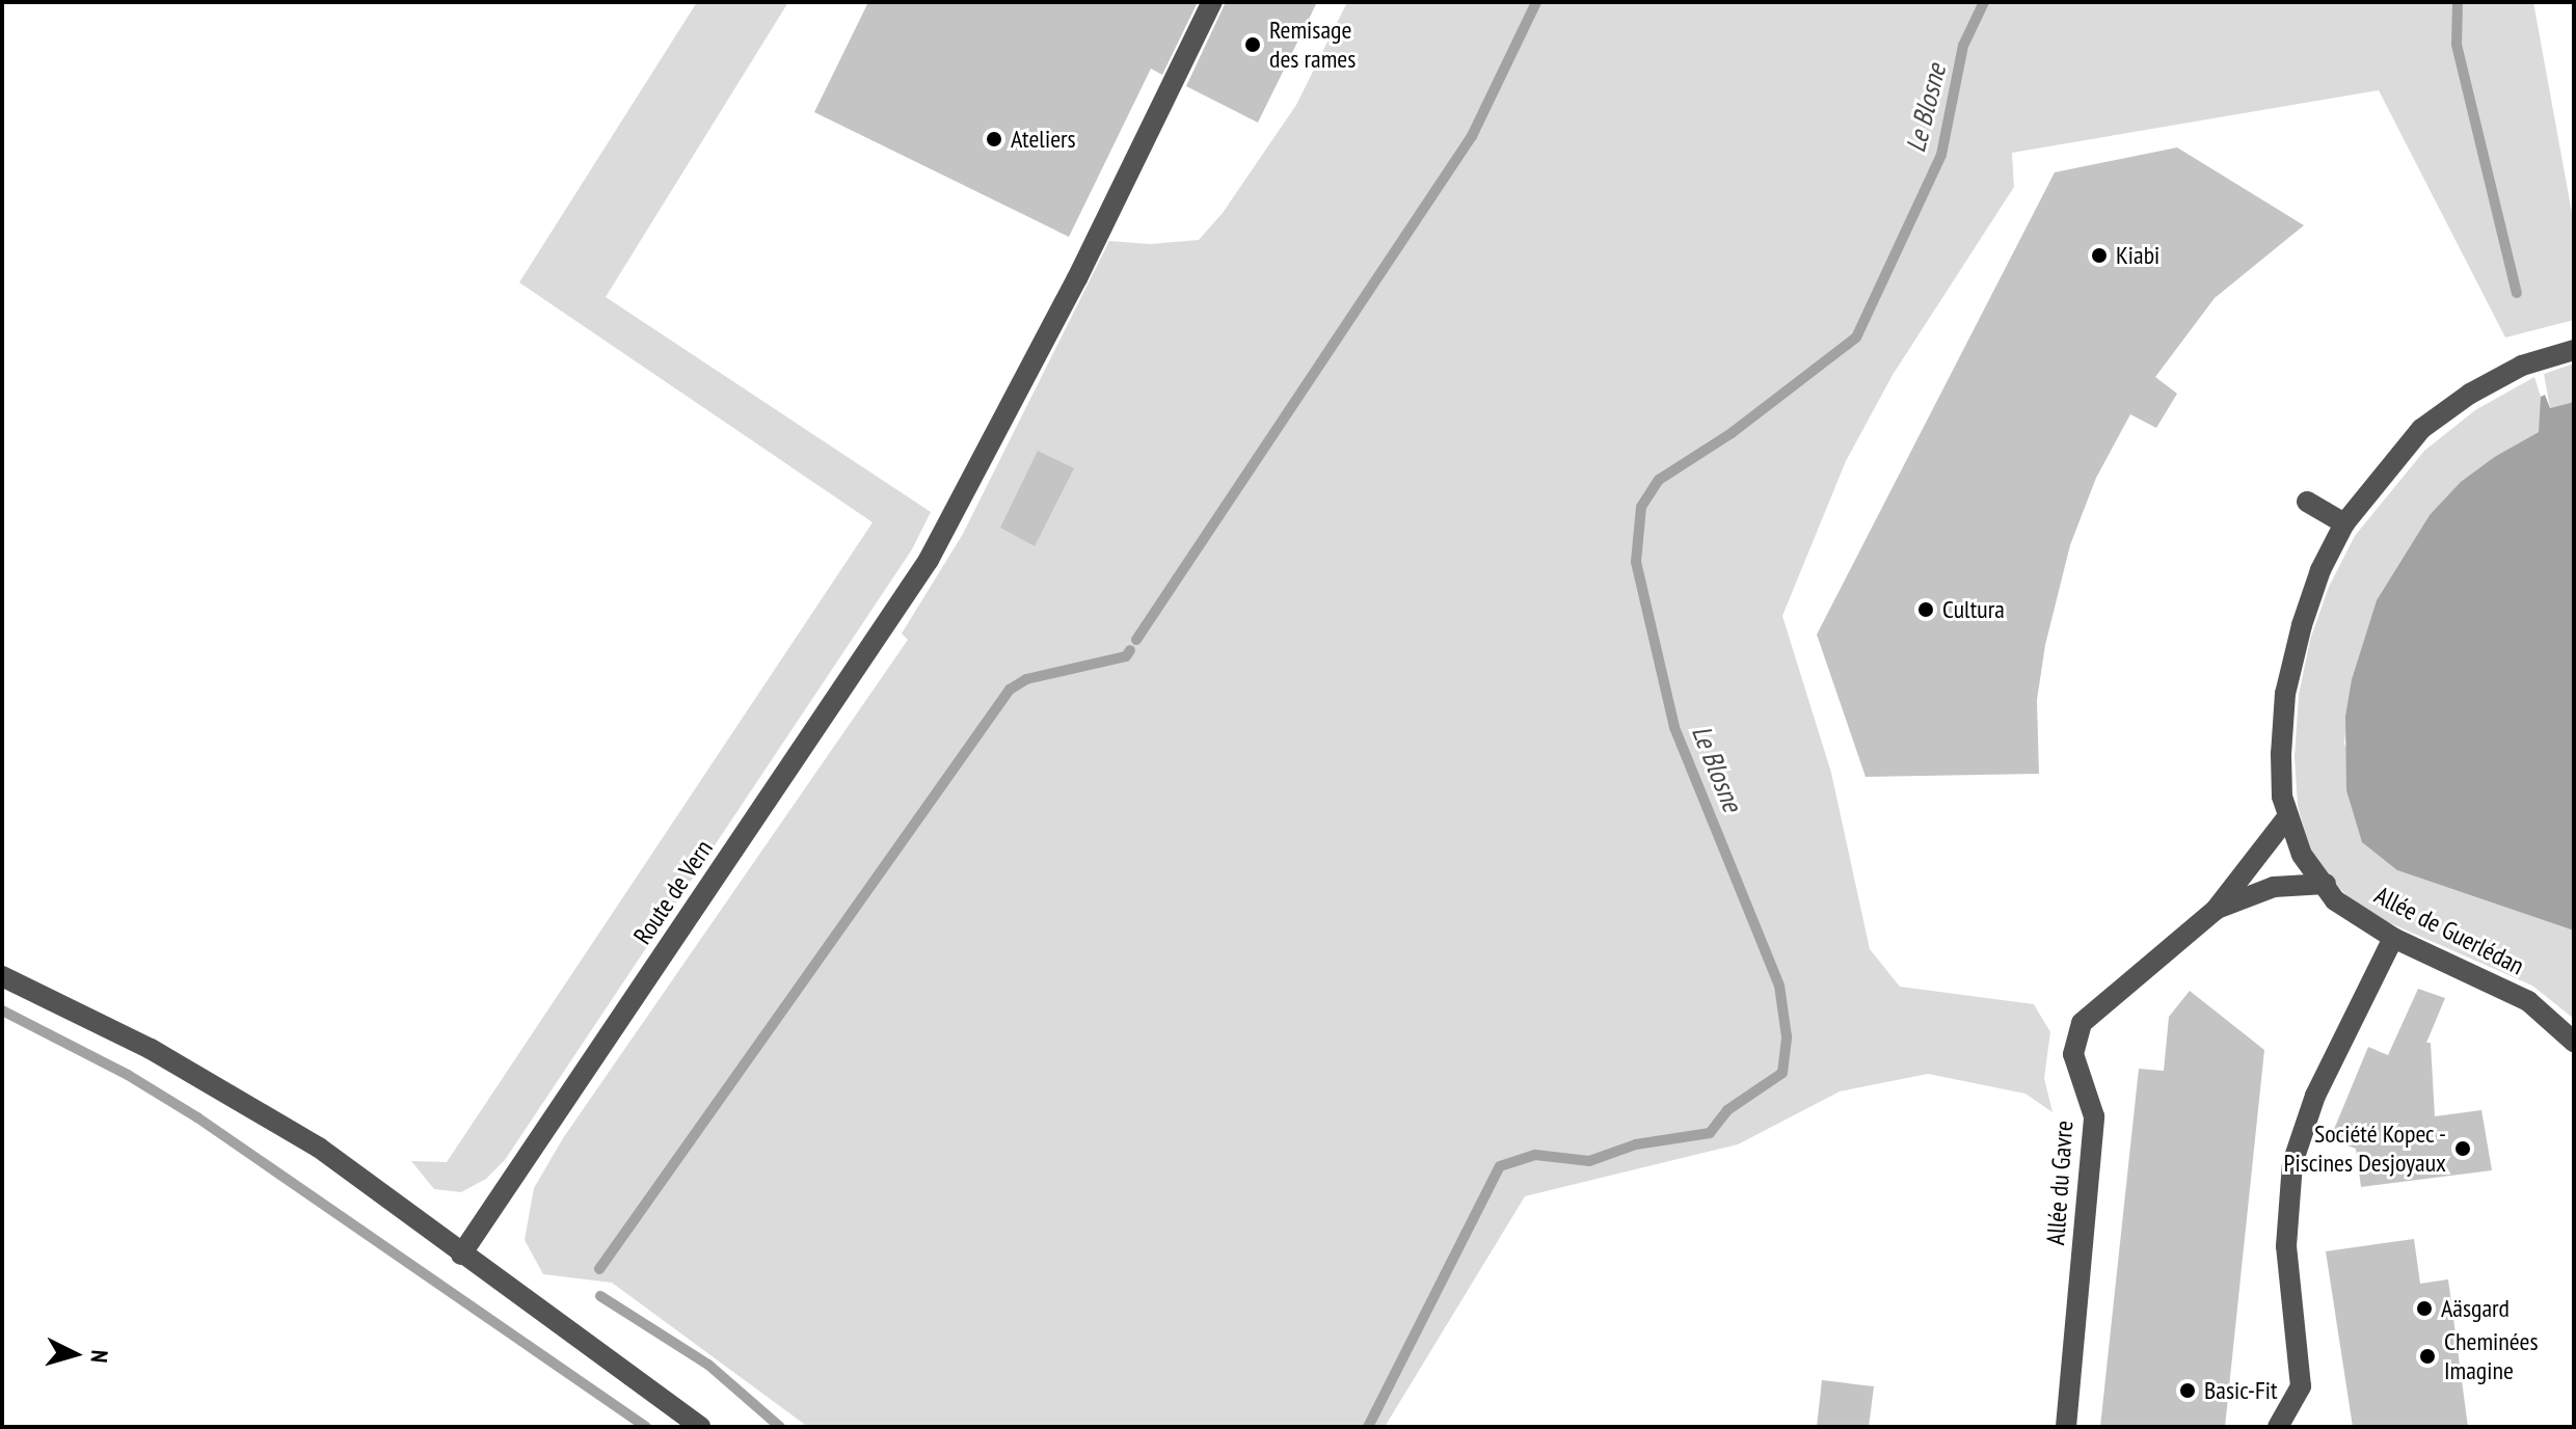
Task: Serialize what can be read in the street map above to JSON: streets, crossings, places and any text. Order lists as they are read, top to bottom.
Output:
{
  "streets": {
    "street": ["Route de Vern", "Allée de Guerlédan", "Allée du Gavre"]
  },
  "crossings": [
    ["Allée de Guerlédan", "Allée du Gavre"]
  ],
  "water": ["Le Blosne"],
  "places": [
    "Remisage des rames",
    "Ateliers",
    "Kiabi",
    "Cultura",
    "Société Kopec - Piscines Desjoyaux",
    "Aäsgard",
    "Cheminées Imagine",
    "Basic-Fit"
  ],
  "north": "right"
}
